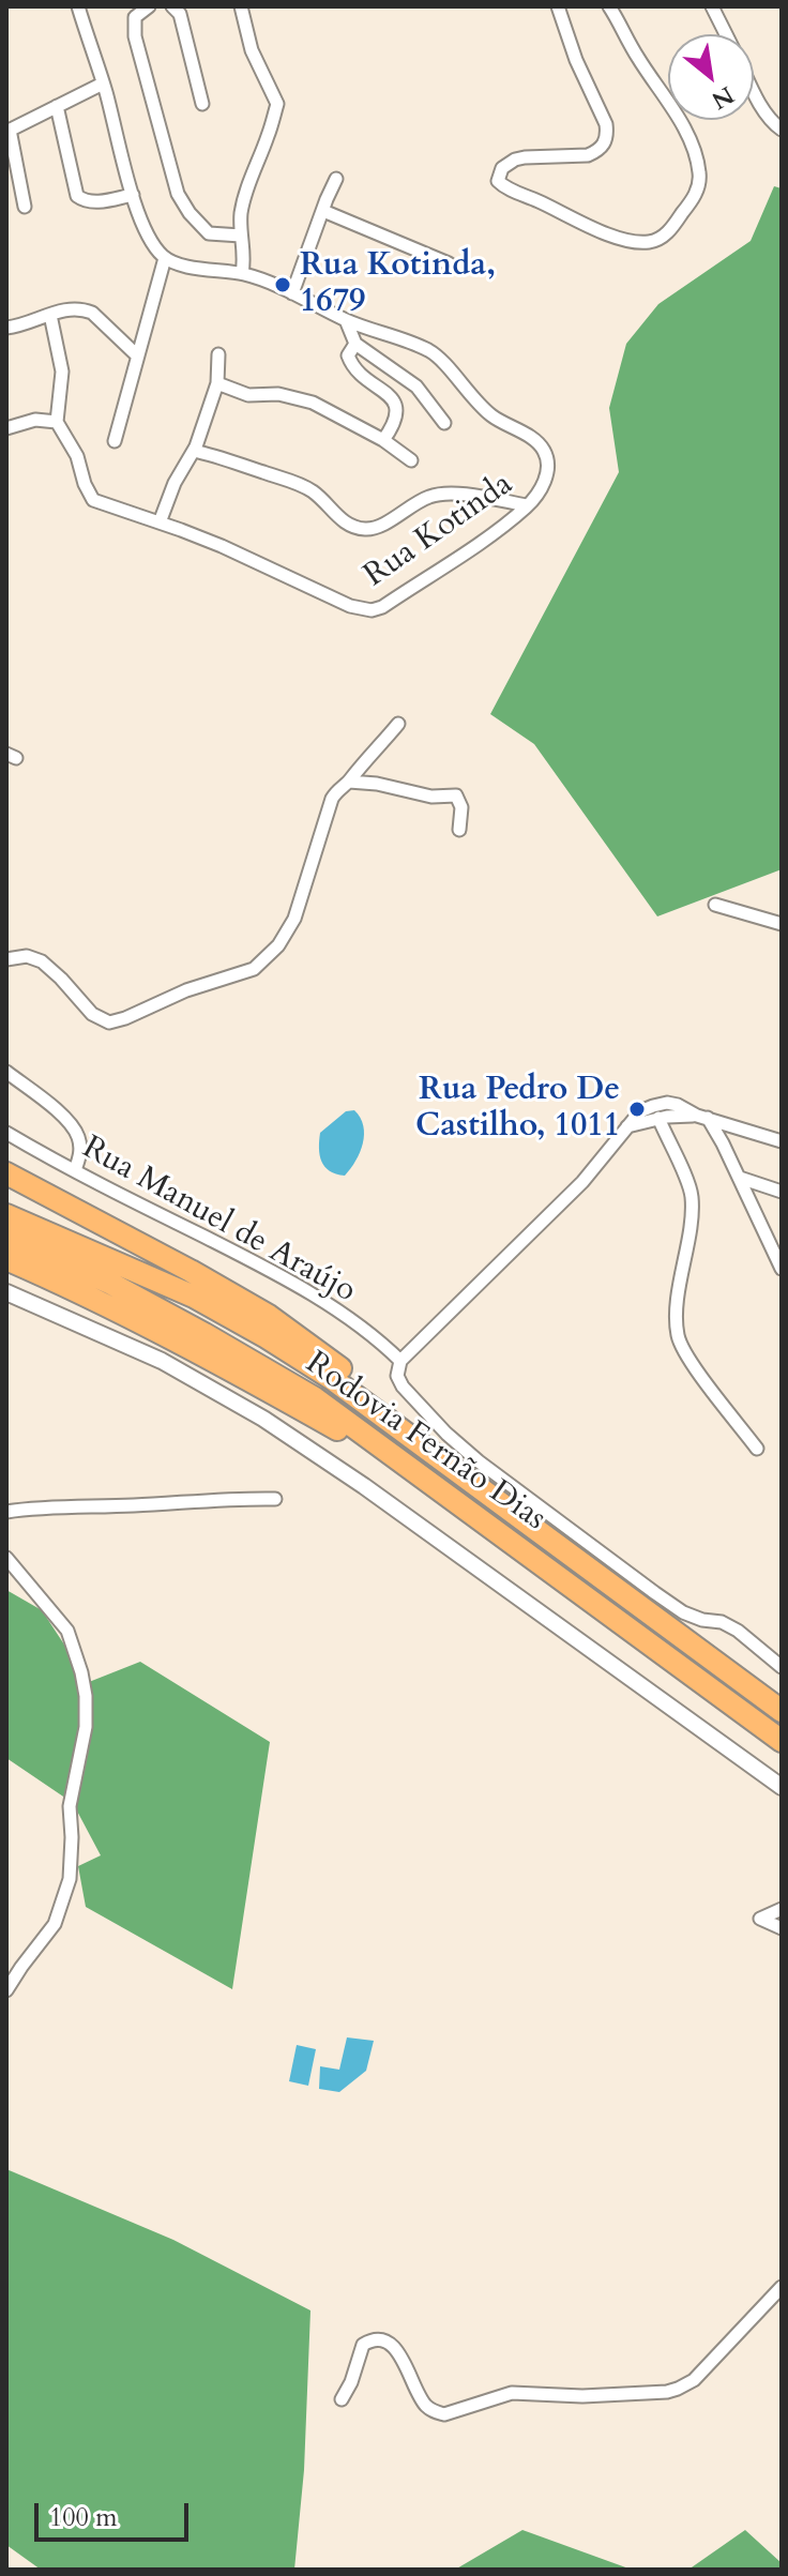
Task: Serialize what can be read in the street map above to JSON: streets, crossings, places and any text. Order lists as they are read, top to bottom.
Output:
{
  "streets": {
    "highway": ["Rodovia Fernão Dias"],
    "street": ["Rua Kotinda", "Rua Manuel de Araújo"]
  },
  "places": ["Rua Kotinda, 1679", "Rua Pedro De Castilho, 1011"],
  "scale_bar": "100 m",
  "north": "bottom right"
}
